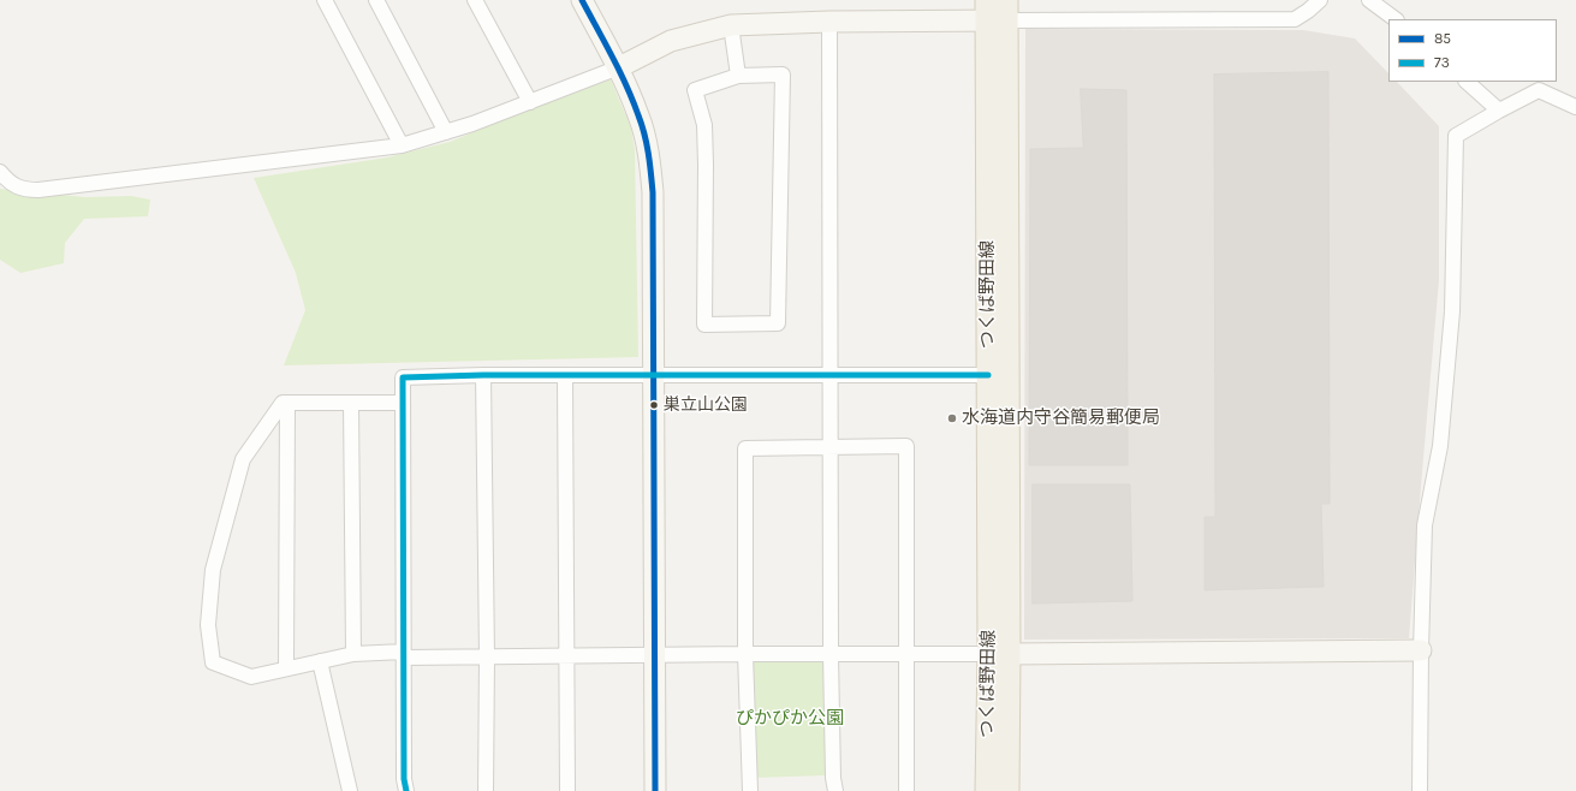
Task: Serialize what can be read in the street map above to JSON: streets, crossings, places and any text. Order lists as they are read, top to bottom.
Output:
{
  "streets": {
    "main road": ["つくば野田線"]
  },
  "parks": ["ぴかぴか公園"],
  "places": ["巣立山公園", "水海道内守谷簡易郵便局"],
  "lines": ["transit line 85", "transit line 73"],
  "legend": ["85", "73"]
}
